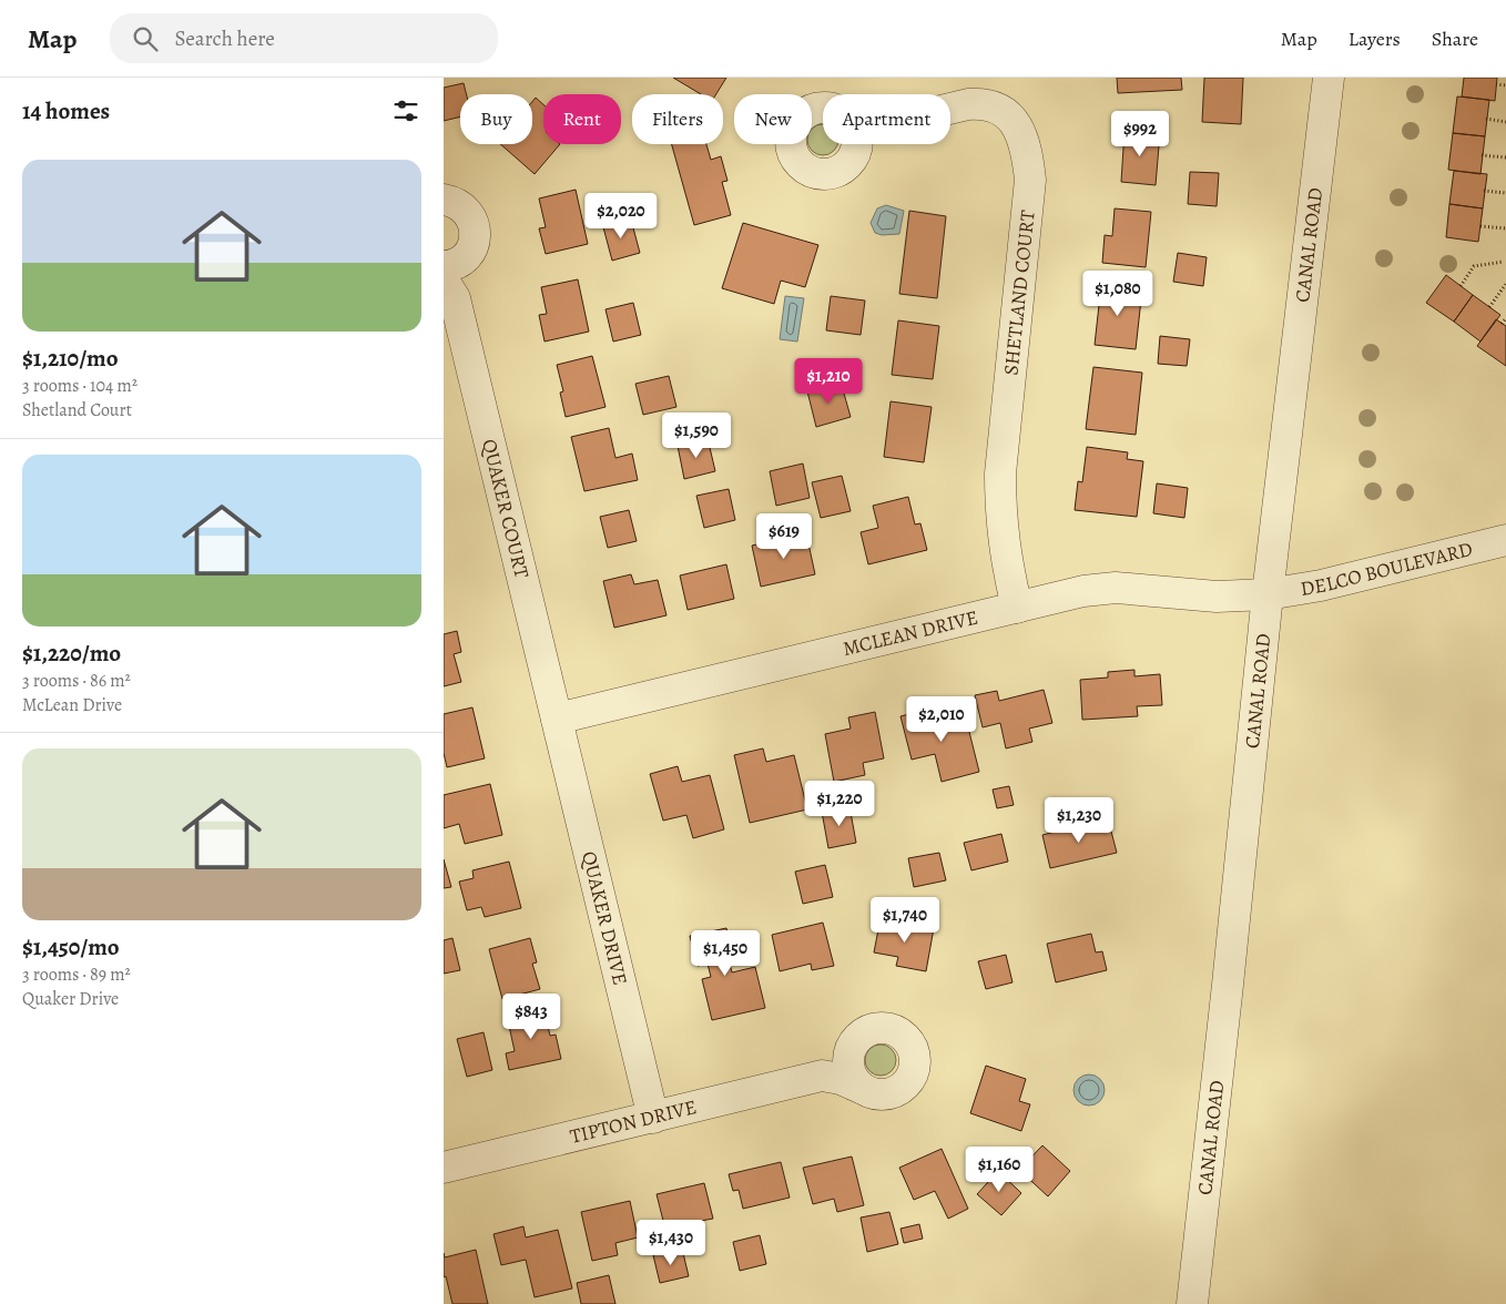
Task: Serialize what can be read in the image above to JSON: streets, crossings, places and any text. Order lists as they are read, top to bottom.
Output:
{
  "streets": {
    "street": [
      "CANAL ROAD",
      "SHETLAND COURT",
      "QUAKER COURT",
      "DELCO BOULEVARD",
      "MCLEAN DRIVE",
      "QUAKER DRIVE",
      "TIPTON DRIVE"
    ]
  },
  "crossings": [
    ["CANAL ROAD", "DELCO BOULEVARD"],
    ["CANAL ROAD", "MCLEAN DRIVE"],
    ["SHETLAND COURT", "MCLEAN DRIVE"],
    ["QUAKER COURT", "MCLEAN DRIVE"],
    ["QUAKER COURT", "QUAKER DRIVE"],
    ["DELCO BOULEVARD", "MCLEAN DRIVE"],
    ["MCLEAN DRIVE", "QUAKER DRIVE"],
    ["QUAKER DRIVE", "TIPTON DRIVE"]
  ],
  "page": {
    "header": "Map",
    "search": "Search here",
    "nav": ["Map", "Layers", "Share"],
    "heading": "14 homes",
    "chip": [
      "Buy",
      "Rent",
      "Filters",
      "New",
      "Apartment"
    ],
    "price": [
      "$992",
      "$2,020",
      "$1,080",
      "$1,210",
      "$1,590",
      "$619",
      "$2,010",
      "$1,220",
      "$1,230",
      "$1,740",
      "$1,450",
      "$843",
      "$1,160",
      "$1,430"
    ],
    "list": [
      {
        "name": "$1,210/mo",
        "note": "3 rooms · 104 m² · Shetland Court"
      },
      {
        "name": "$1,220/mo",
        "note": "3 rooms · 86 m² · McLean Drive"
      },
      {
        "name": "$1,450/mo",
        "note": "3 rooms · 89 m² · Quaker Drive"
      }
    ]
  }
}
